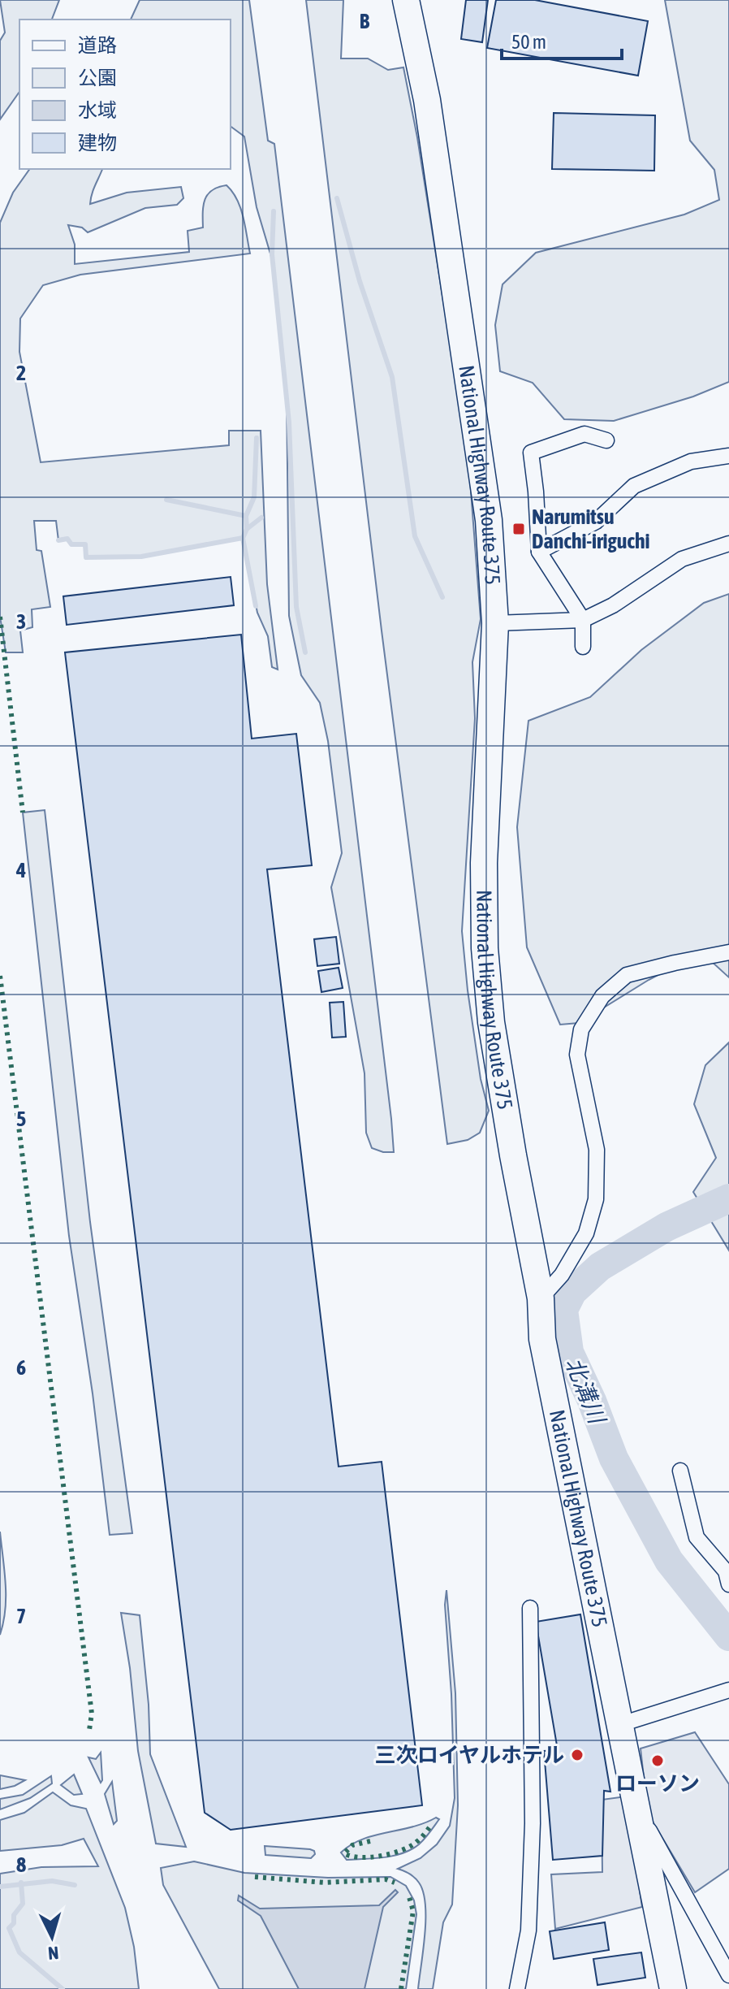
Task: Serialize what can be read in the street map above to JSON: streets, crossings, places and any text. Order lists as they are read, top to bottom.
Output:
{
  "streets": {
    "highway": ["National Highway Route 375"]
  },
  "water": ["北溝川"],
  "places": {
    "transit": ["Narumitsu Danchi-iriguchi"],
    "other": ["三次ロイヤルホテル", "ローソン"]
  },
  "legend": [
    "道路",
    "公園",
    "水域",
    "建物"
  ],
  "scale_bar": "50 m",
  "north": "bottom",
  "grid": {
    "columns": ["B"],
    "rows": [
      "2",
      "3",
      "4",
      "5",
      "6",
      "7",
      "8"
    ]
  }
}
